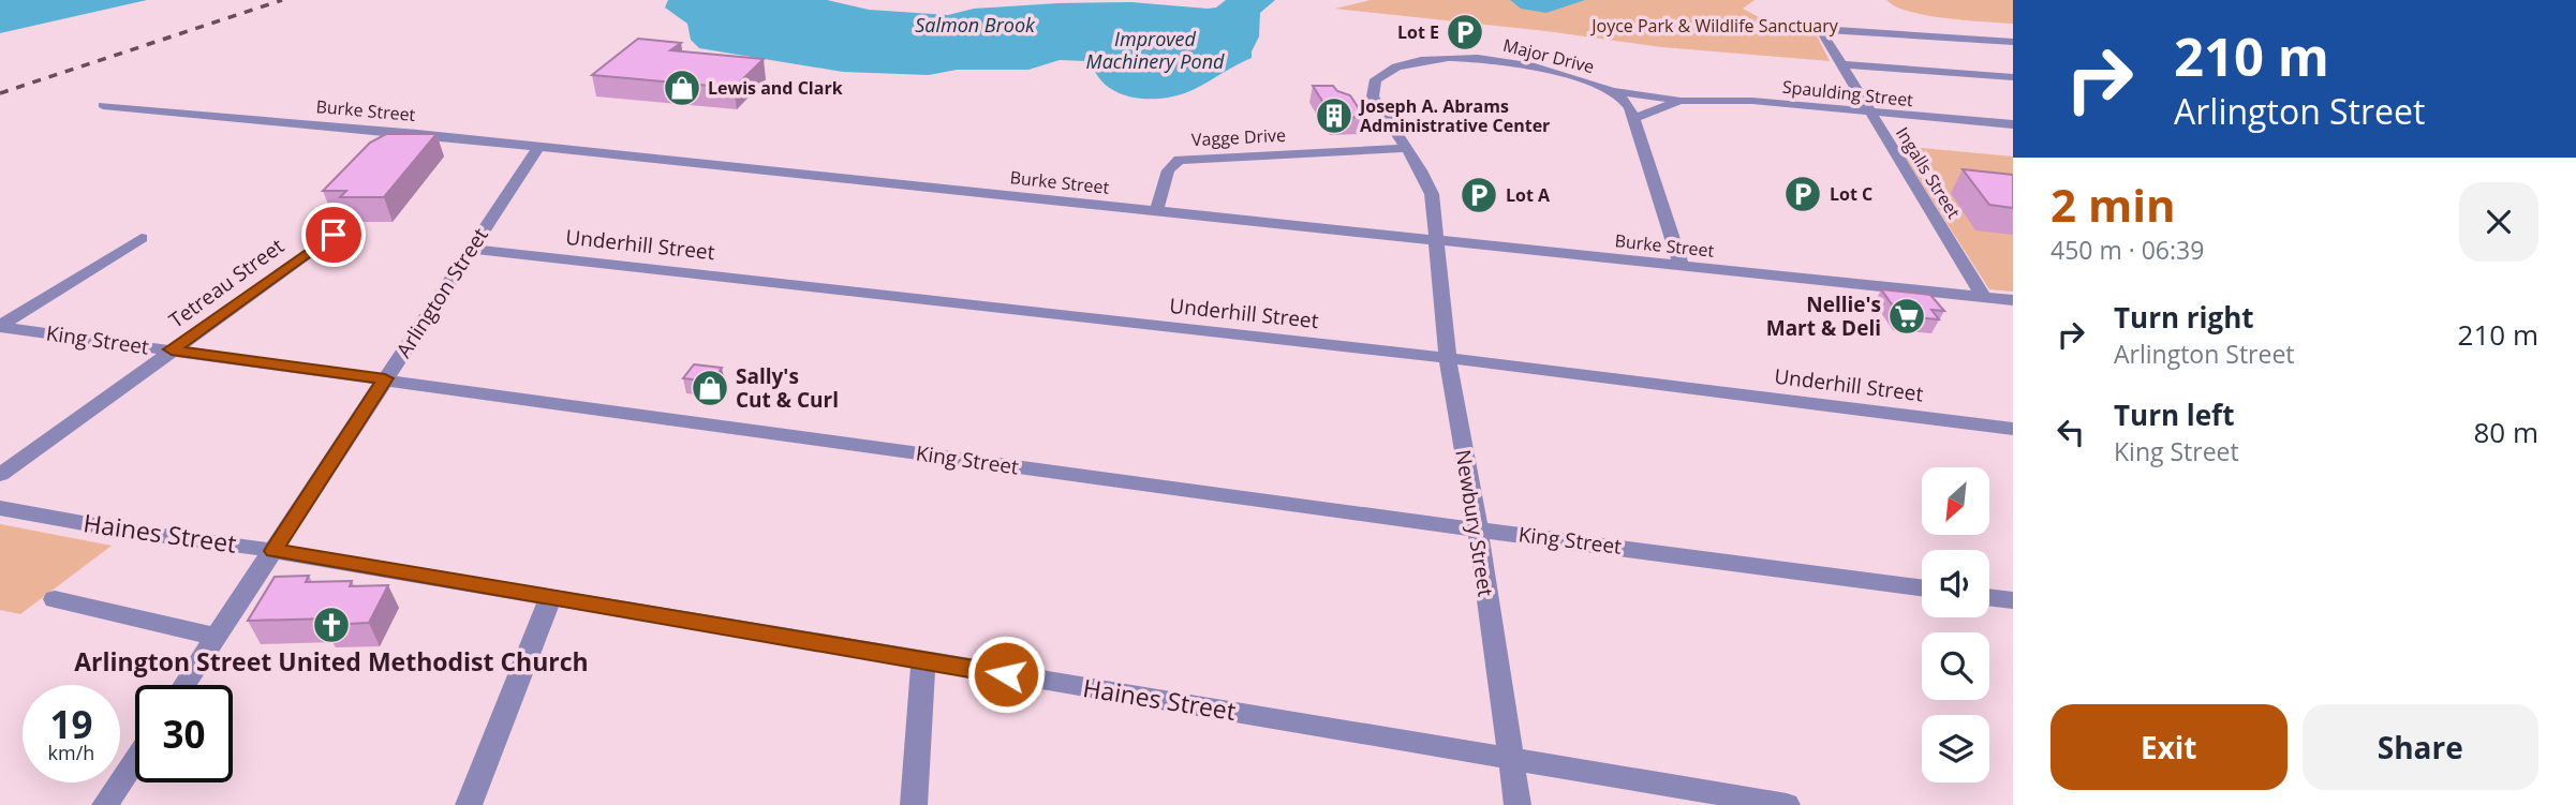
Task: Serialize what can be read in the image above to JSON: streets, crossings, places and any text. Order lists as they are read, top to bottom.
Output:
{
  "streets": {
    "street": [
      "Major Drive",
      "Spaulding Street",
      "Burke Street",
      "Vagge Drive",
      "Ingalls Street",
      "Underhill Street",
      "Tetreau Street",
      "Arlington Street",
      "King Street",
      "Newbury Street",
      "Haines Street"
    ]
  },
  "crossings": [
    ["Major Drive", "Spaulding Street"],
    ["Major Drive", "Burke Street"],
    ["Major Drive", "Vagge Drive"],
    ["Major Drive", "Newbury Street"],
    ["Spaulding Street", "Ingalls Street"],
    ["Burke Street", "Vagge Drive"],
    ["Burke Street", "Ingalls Street"],
    ["Burke Street", "Arlington Street"],
    ["Burke Street", "Newbury Street"],
    ["Underhill Street", "Arlington Street"],
    ["Underhill Street", "Newbury Street"],
    ["Tetreau Street", "King Street"],
    ["Arlington Street", "King Street"],
    ["Arlington Street", "Haines Street"],
    ["King Street", "Newbury Street"],
    ["Newbury Street", "Haines Street"]
  ],
  "water": ["Salmon Brook", "Improved Machinery Pond"],
  "parks": ["Joyce Park & Wildlife Sanctuary"],
  "places": {
    "parking": ["Lot E", "Lot C", "Lot A"],
    "shop": ["Lewis and Clark", "Sally's Cut & Curl"],
    "building": ["Joseph A. Abrams Administrative Center"],
    "supermarket": ["Nellie's Mart & Deli"],
    "church": ["Arlington Street United Methodist Church"]
  },
  "north": "bottom left",
  "page": {
    "turn": ["210 m", "Arlington Street"],
    "heading": ["2 min", "450 m · 06:39"],
    "list": [
      {
        "name": "Turn right",
        "note": "Arlington Street",
        "value": "210 m"
      },
      {
        "name": "Turn left",
        "note": "King Street",
        "value": "80 m"
      }
    ],
    "speed": "19 km/h",
    "limit": "30",
    "buttons": ["Exit", "Share"]
  }
}
